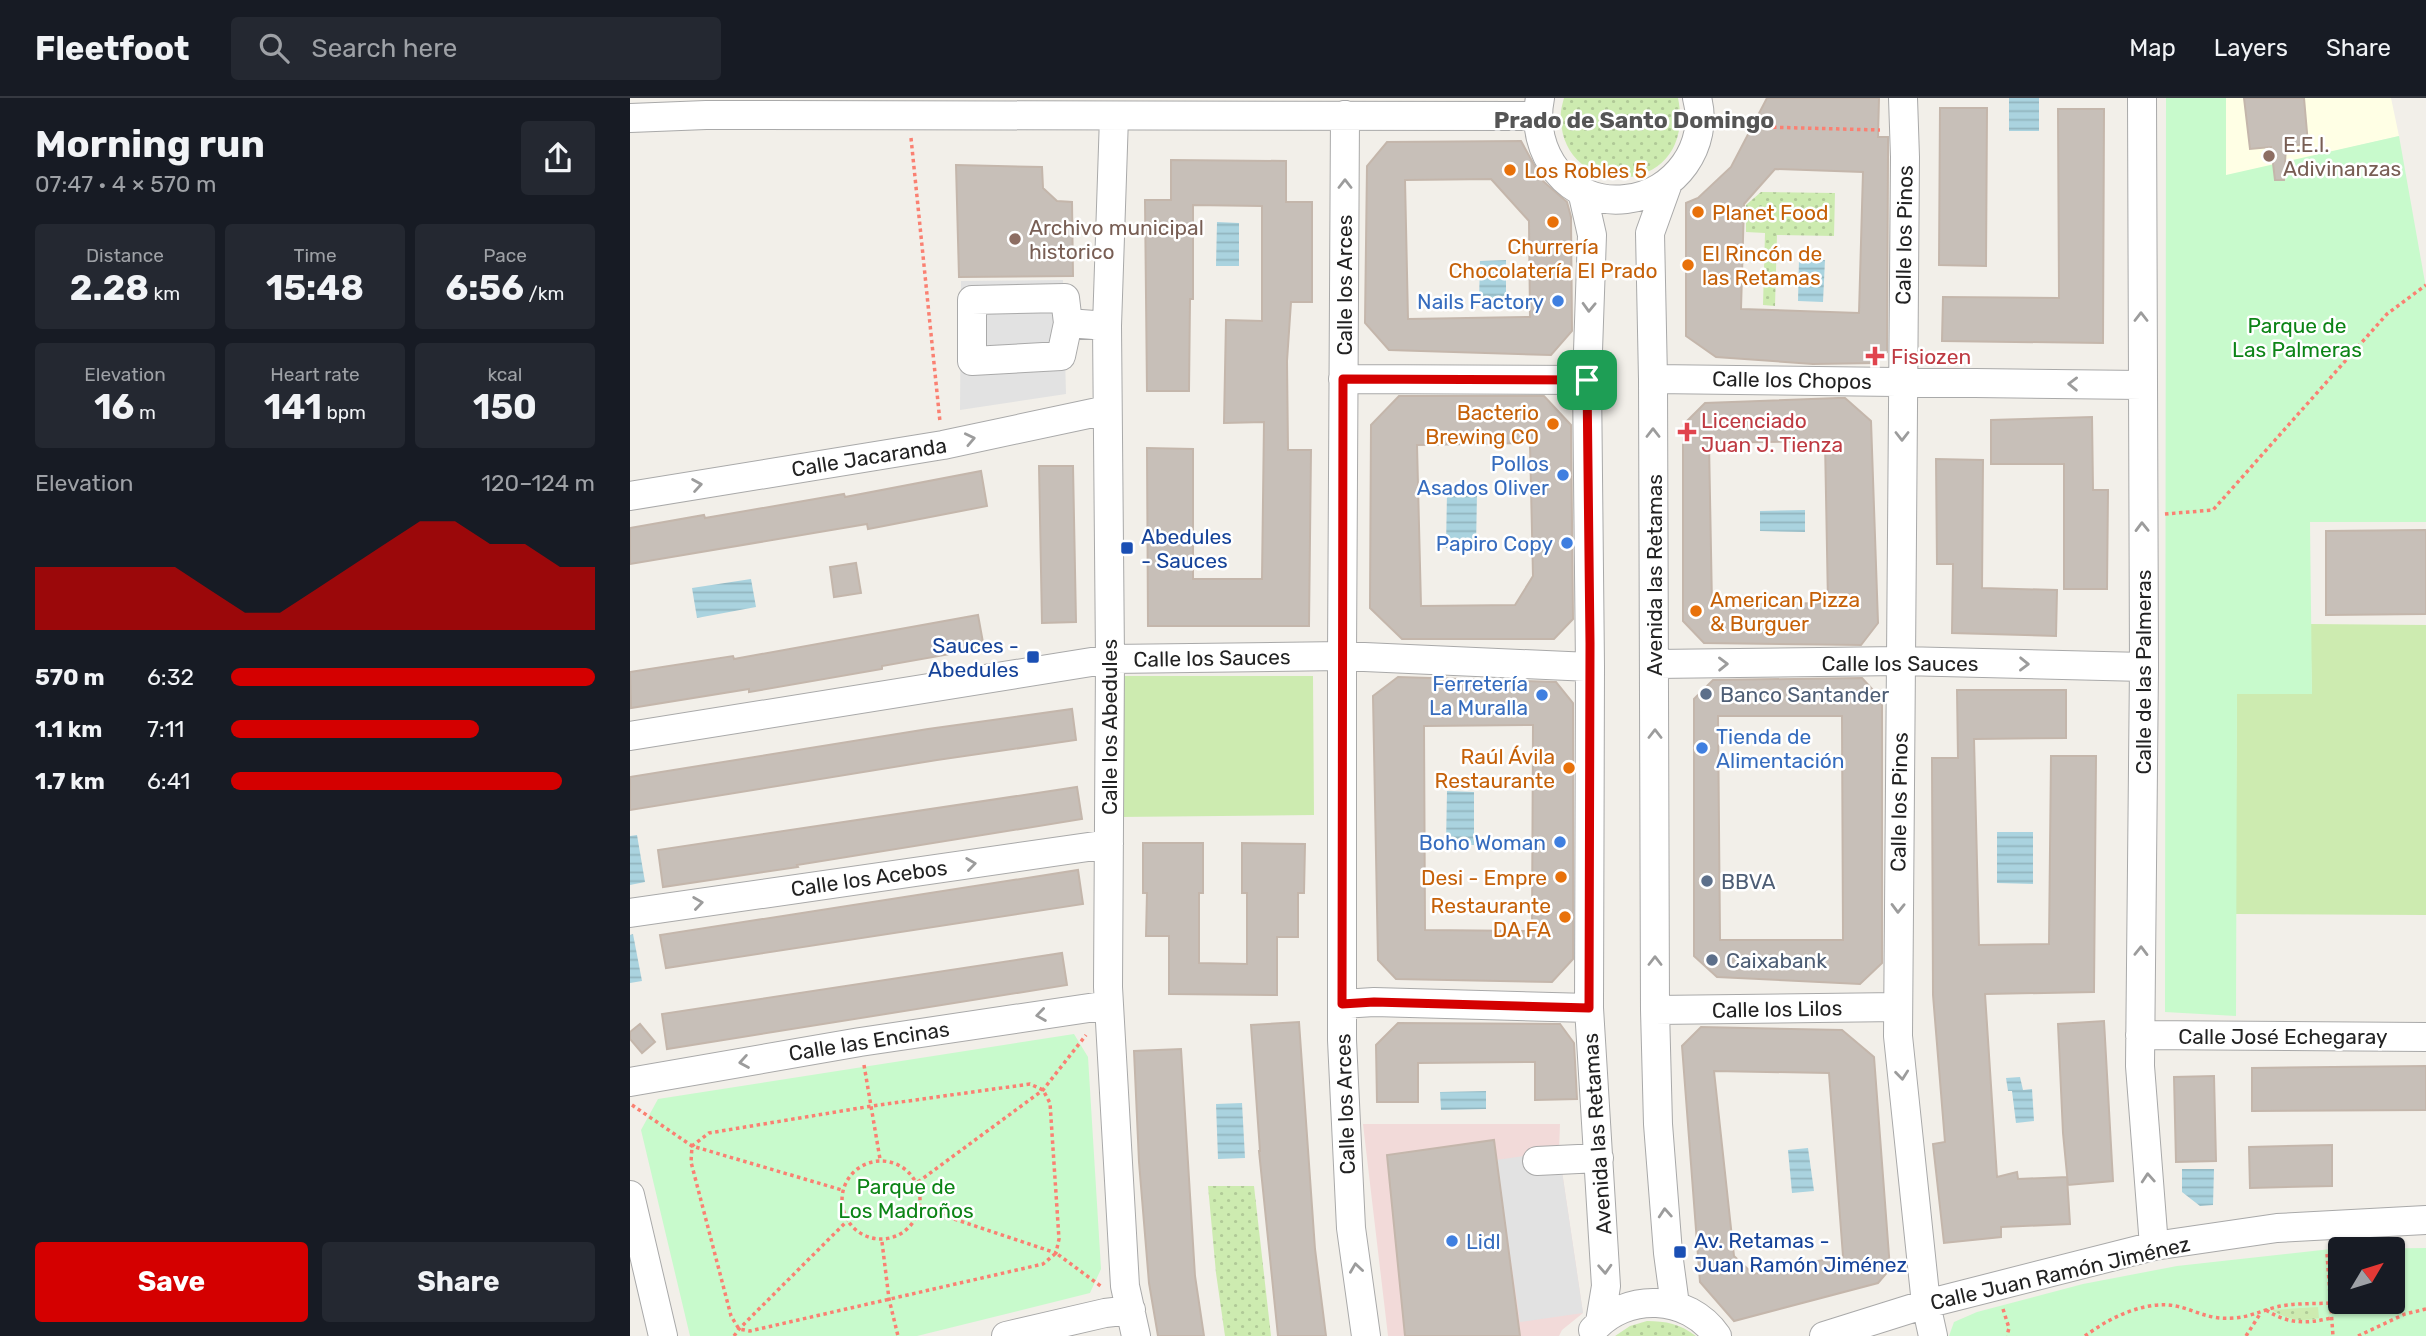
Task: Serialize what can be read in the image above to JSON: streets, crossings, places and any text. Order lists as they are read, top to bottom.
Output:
{
  "streets": {
    "street": [
      "Calle los Pinos",
      "Calle los Arces",
      "Calle los Chopos",
      "Calle Jacaranda",
      "Avenida las Retamas",
      "Calle los Sauces",
      "Calle de las Palmeras",
      "Calle los Abedules",
      "Calle los Acebos",
      "Calle los Lilos",
      "Calle José Echegaray",
      "Calle las Encinas",
      "Calle Juan Ramón Jiménez"
    ]
  },
  "crossings": [
    ["Calle los Pinos", "Calle los Chopos"],
    ["Calle los Pinos", "Calle los Sauces"],
    ["Calle los Pinos", "Calle los Lilos"],
    ["Calle los Pinos", "Calle Juan Ramón Jiménez"],
    ["Calle los Arces", "Calle los Sauces"],
    ["Calle los Chopos", "Avenida las Retamas"],
    ["Calle los Chopos", "Calle de las Palmeras"],
    ["Calle Jacaranda", "Calle los Abedules"],
    ["Avenida las Retamas", "Calle los Sauces"],
    ["Avenida las Retamas", "Calle los Lilos"],
    ["Calle los Sauces", "Calle de las Palmeras"],
    ["Calle los Sauces", "Calle los Abedules"],
    ["Calle de las Palmeras", "Calle José Echegaray"],
    ["Calle de las Palmeras", "Calle Juan Ramón Jiménez"],
    ["Calle los Abedules", "Calle los Acebos"],
    ["Calle los Abedules", "Calle las Encinas"]
  ],
  "one_way": [
    "Calle los Pinos",
    "Calle los Arces",
    "Calle los Chopos",
    "Calle Jacaranda",
    "Calle de las Palmeras",
    "Calle los Acebos",
    "Calle las Encinas"
  ],
  "districts": ["Prado de Santo Domingo"],
  "parks": ["Parque de Las Palmeras", "Parque de Los Madroños"],
  "places": {
    "other": [
      "E.E.I. Adivinanzas",
      "Los Robles 5",
      "Planet Food",
      "Churrería Chocolatería El Prado",
      "Archivo municipal historico",
      "El Rincón de las Retamas",
      "Nails Factory",
      "Bacterio Brewing CO",
      "Pollos Asados Oliver",
      "Papiro Copy",
      "American Pizza & Burguer",
      "Banco Santander",
      "Ferretería La Muralla",
      "Tienda de Alimentación",
      "Raúl Ávila Restaurante",
      "Boho Woman",
      "Desi - Empre",
      "BBVA",
      "Restaurante DA FA",
      "Caixabank",
      "Lidl"
    ],
    "health": ["Fisiozen", "Licenciado Juan J. Tienza"],
    "transit": ["Abedules - Sauces", "Sauces - Abedules", "Av. Retamas - Juan Ramón Jiménez"]
  },
  "north": "top right",
  "page": {
    "header": "Fleetfoot",
    "search": "Search here",
    "nav": ["Map", "Layers", "Share"],
    "heading": ["Morning run", "07:47 · 4 × 570 m"],
    "stats": [
      ["Distance", "2.28 km"],
      ["Time", "15:48"],
      ["Pace", "6:56 /km"],
      ["Elevation", "16 m"],
      ["Heart rate", "141 bpm"],
      ["kcal", "150"]
    ],
    "chart": ["Elevation", "120–124 m"],
    "list": [
      {
        "name": "570 m",
        "note": "6:32"
      },
      {
        "name": "1.1 km",
        "note": "7:11"
      },
      {
        "name": "1.7 km",
        "note": "6:41"
      }
    ],
    "buttons": ["Save", "Share"]
  }
}
